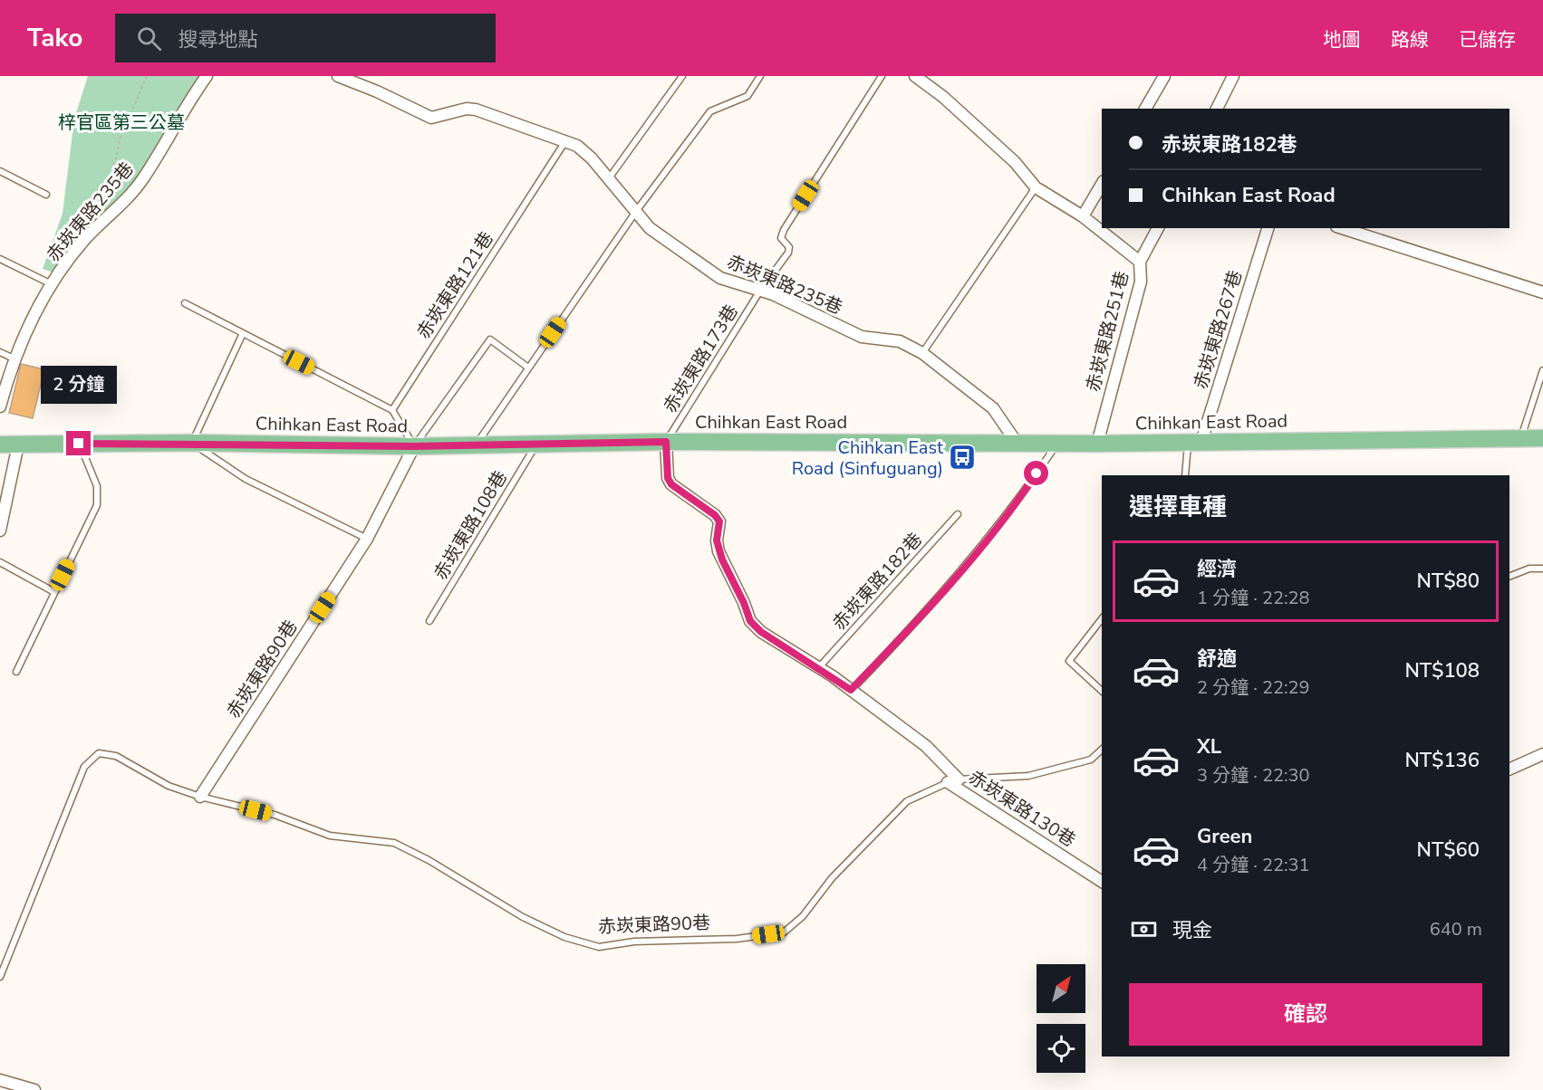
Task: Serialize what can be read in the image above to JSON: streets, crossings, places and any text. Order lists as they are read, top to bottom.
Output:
{
  "streets": {
    "main road": ["Chihkan East Road"],
    "street": [
      "赤崁東路235巷",
      "赤崁東路267巷",
      "赤崁東路251巷",
      "赤崁東路90巷",
      "赤崁東路130巷"
    ],
    "lane": [
      "赤崁東路121巷",
      "赤崁東路173巷",
      "赤崁東路108巷",
      "赤崁東路182巷"
    ]
  },
  "crossings": [
    ["赤崁東路235巷", "赤崁東路121巷"],
    ["赤崁東路235巷", "赤崁東路173巷"],
    ["赤崁東路235巷", "Chihkan East Road"],
    ["赤崁東路267巷", "Chihkan East Road"],
    ["赤崁東路251巷", "Chihkan East Road"],
    ["赤崁東路173巷", "Chihkan East Road"],
    ["赤崁東路173巷", "赤崁東路130巷"],
    ["Chihkan East Road", "赤崁東路108巷"],
    ["Chihkan East Road", "赤崁東路90巷"],
    ["Chihkan East Road", "赤崁東路130巷"],
    ["赤崁東路182巷", "赤崁東路130巷"],
    ["赤崁東路90巷", "赤崁東路130巷"]
  ],
  "parks": ["梓官區第三公墓"],
  "places": {
    "bus stop": ["Chihkan East Road (Sinfuguang)"]
  },
  "north": "top right",
  "page": {
    "header": "Tako",
    "search": "搜尋地點",
    "nav": ["地圖", "路線", "已儲存"],
    "banner": ["赤崁東路182巷", "Chihkan East Road"],
    "bubble": "2 分鐘",
    "heading": "選擇車種",
    "list": [
      {
        "name": "經濟",
        "note": "1 分鐘 · 22:28",
        "value": "NT$80"
      },
      {
        "name": "舒適",
        "note": "2 分鐘 · 22:29",
        "value": "NT$108"
      },
      {
        "name": "XL",
        "note": "3 分鐘 · 22:30",
        "value": "NT$136"
      },
      {
        "name": "Green",
        "note": "4 分鐘 · 22:31",
        "value": "NT$60"
      }
    ],
    "pay": ["現金", "640 m"],
    "buttons": "確認"
  }
}
